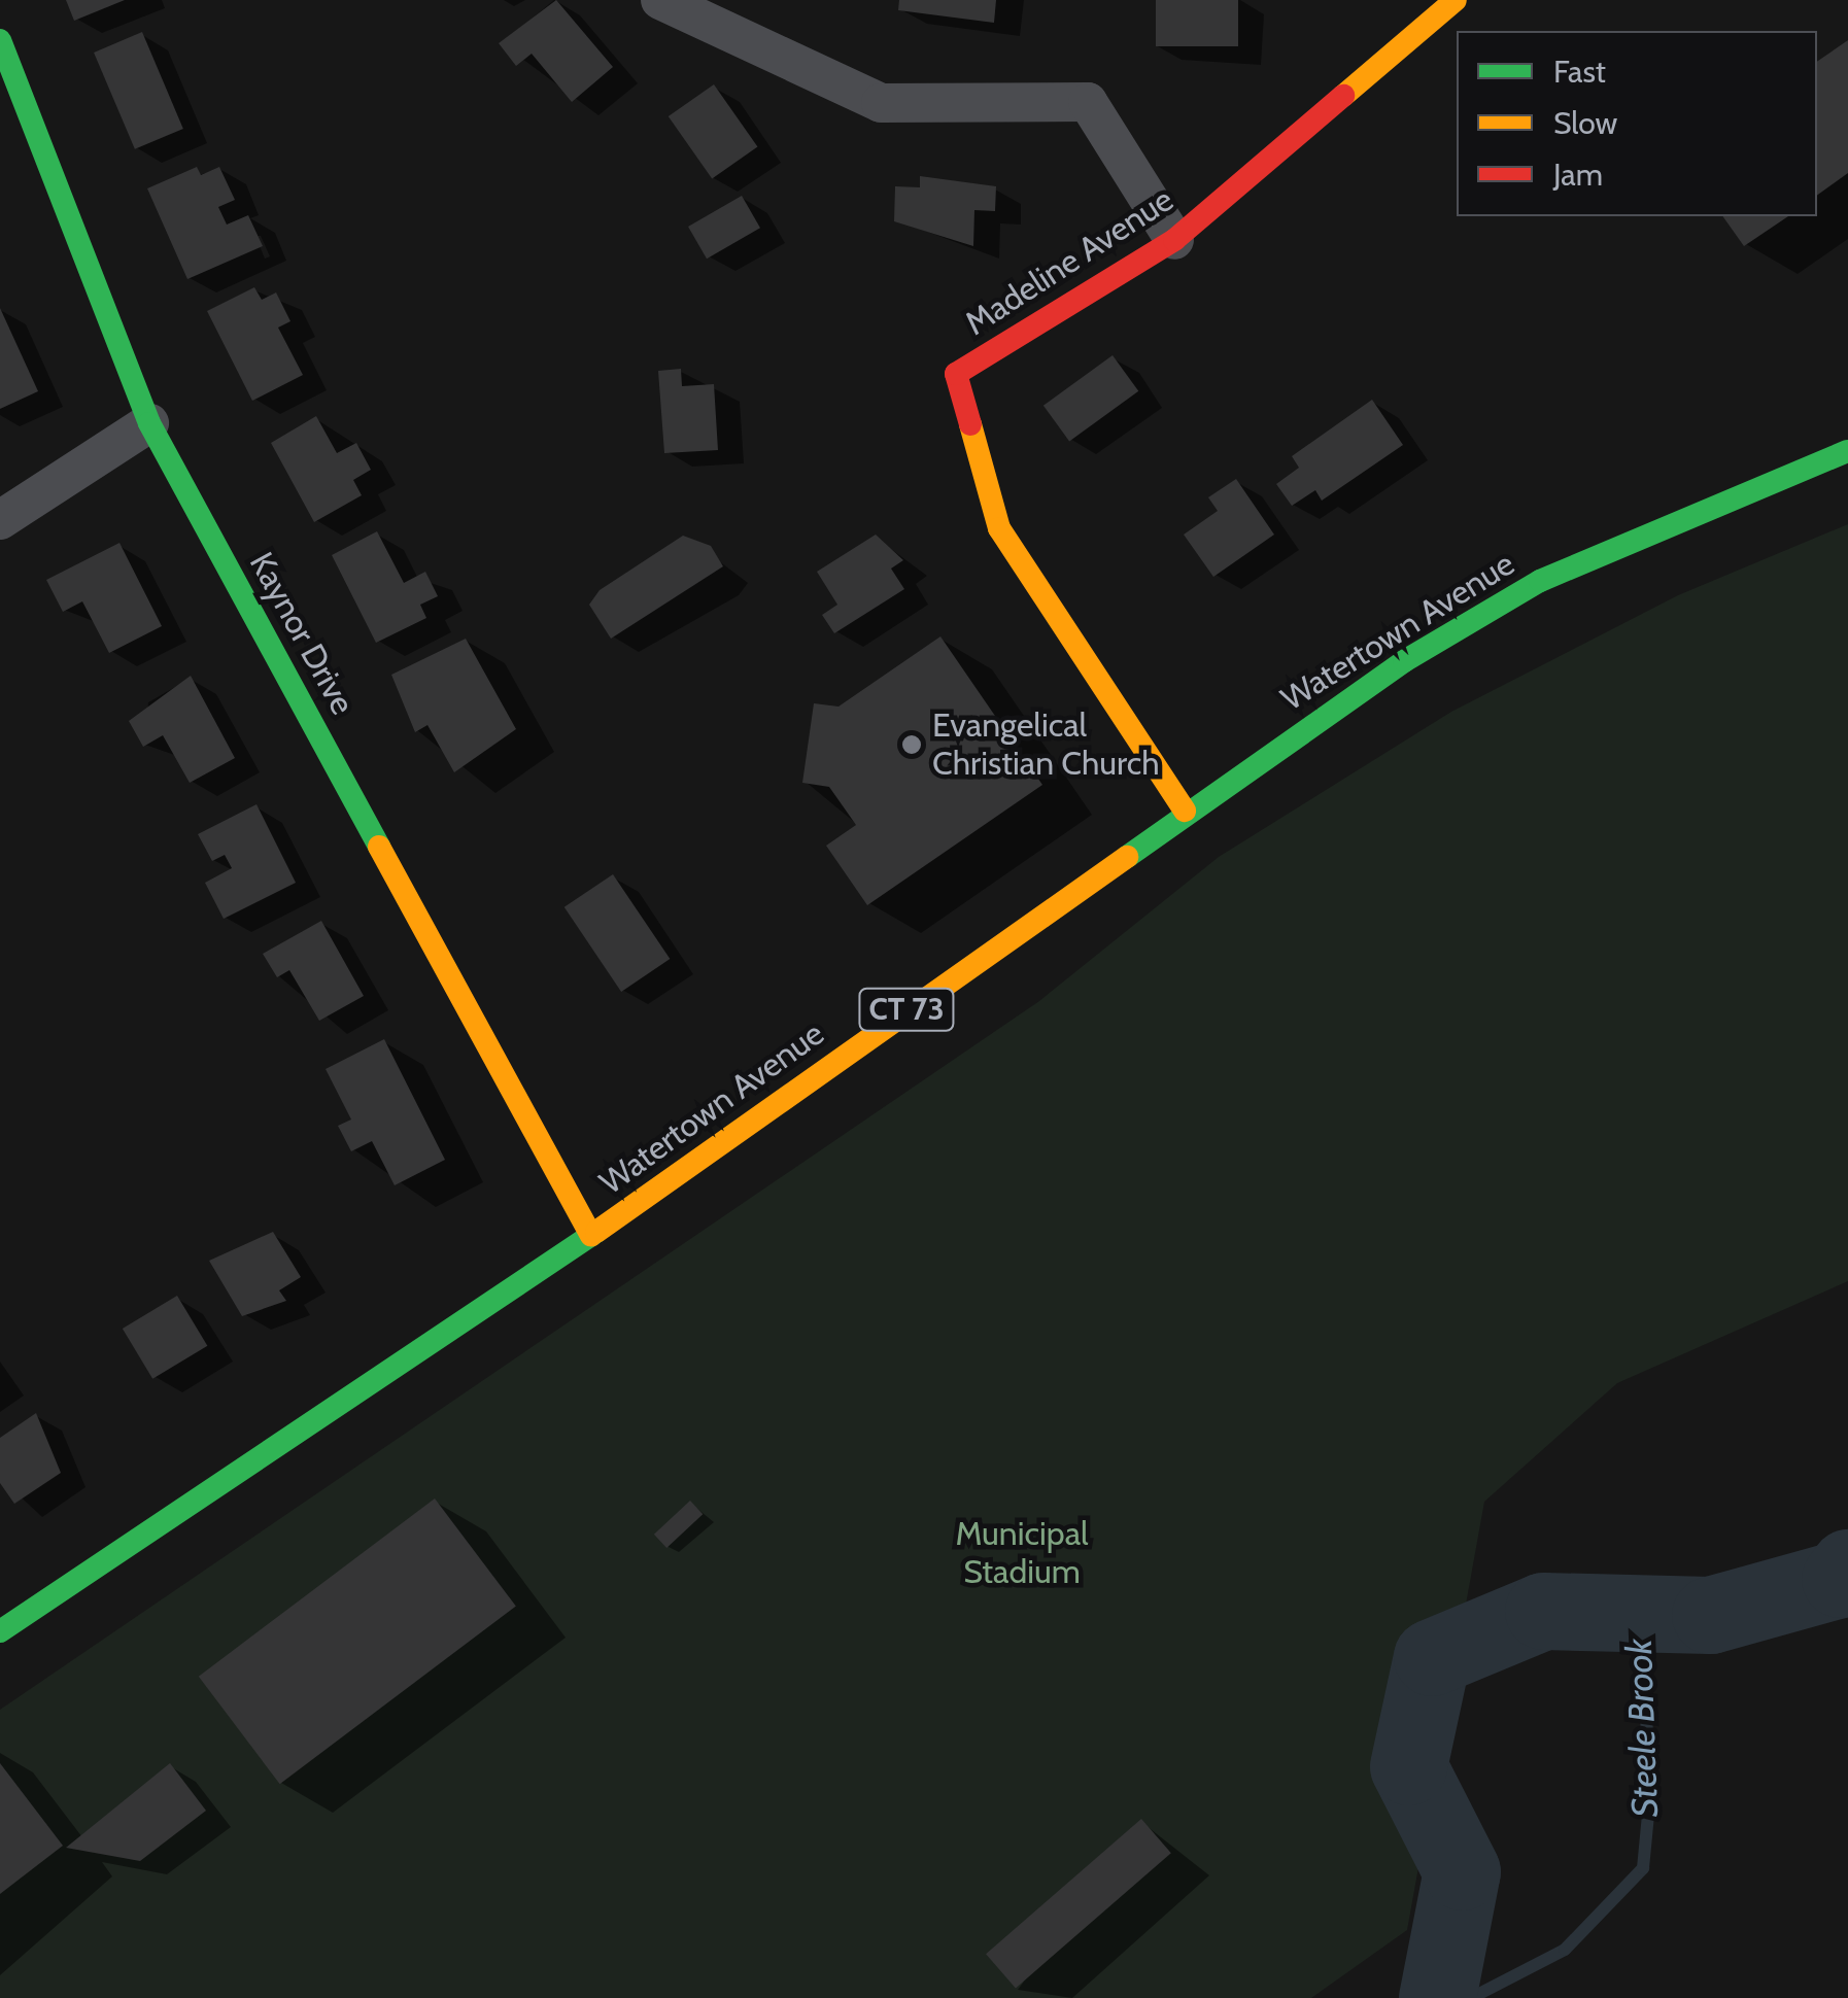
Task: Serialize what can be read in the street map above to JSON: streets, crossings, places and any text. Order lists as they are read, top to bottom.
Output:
{
  "streets": {
    "street": [
      "Madeline Avenue",
      "Watertown Avenue",
      "Kaynor Drive",
      "CT 73"
    ]
  },
  "crossings": [
    ["Madeline Avenue", "Watertown Avenue"],
    ["Watertown Avenue", "Kaynor Drive"]
  ],
  "water": ["Steele Brook"],
  "parks": ["Municipal Stadium"],
  "places": ["Evangelical Christian Church"],
  "legend": ["Fast", "Slow", "Jam"]
}
